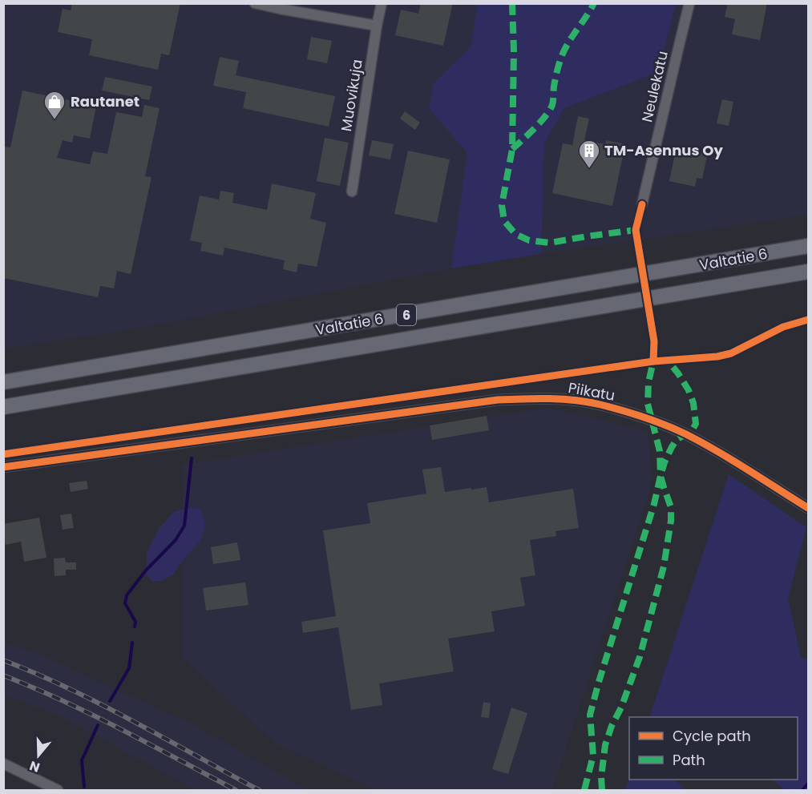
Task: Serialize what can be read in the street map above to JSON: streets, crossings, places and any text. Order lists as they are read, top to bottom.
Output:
{
  "streets": {
    "highway": ["Valtatie 6", "6"],
    "street": ["Neulekatu", "Muovikuja", "Piikatu"]
  },
  "places": {
    "shop": ["Rautanet"],
    "building": ["TM-Asennus Oy"]
  },
  "legend": ["Cycle path", "Path"],
  "north": "bottom"
}
